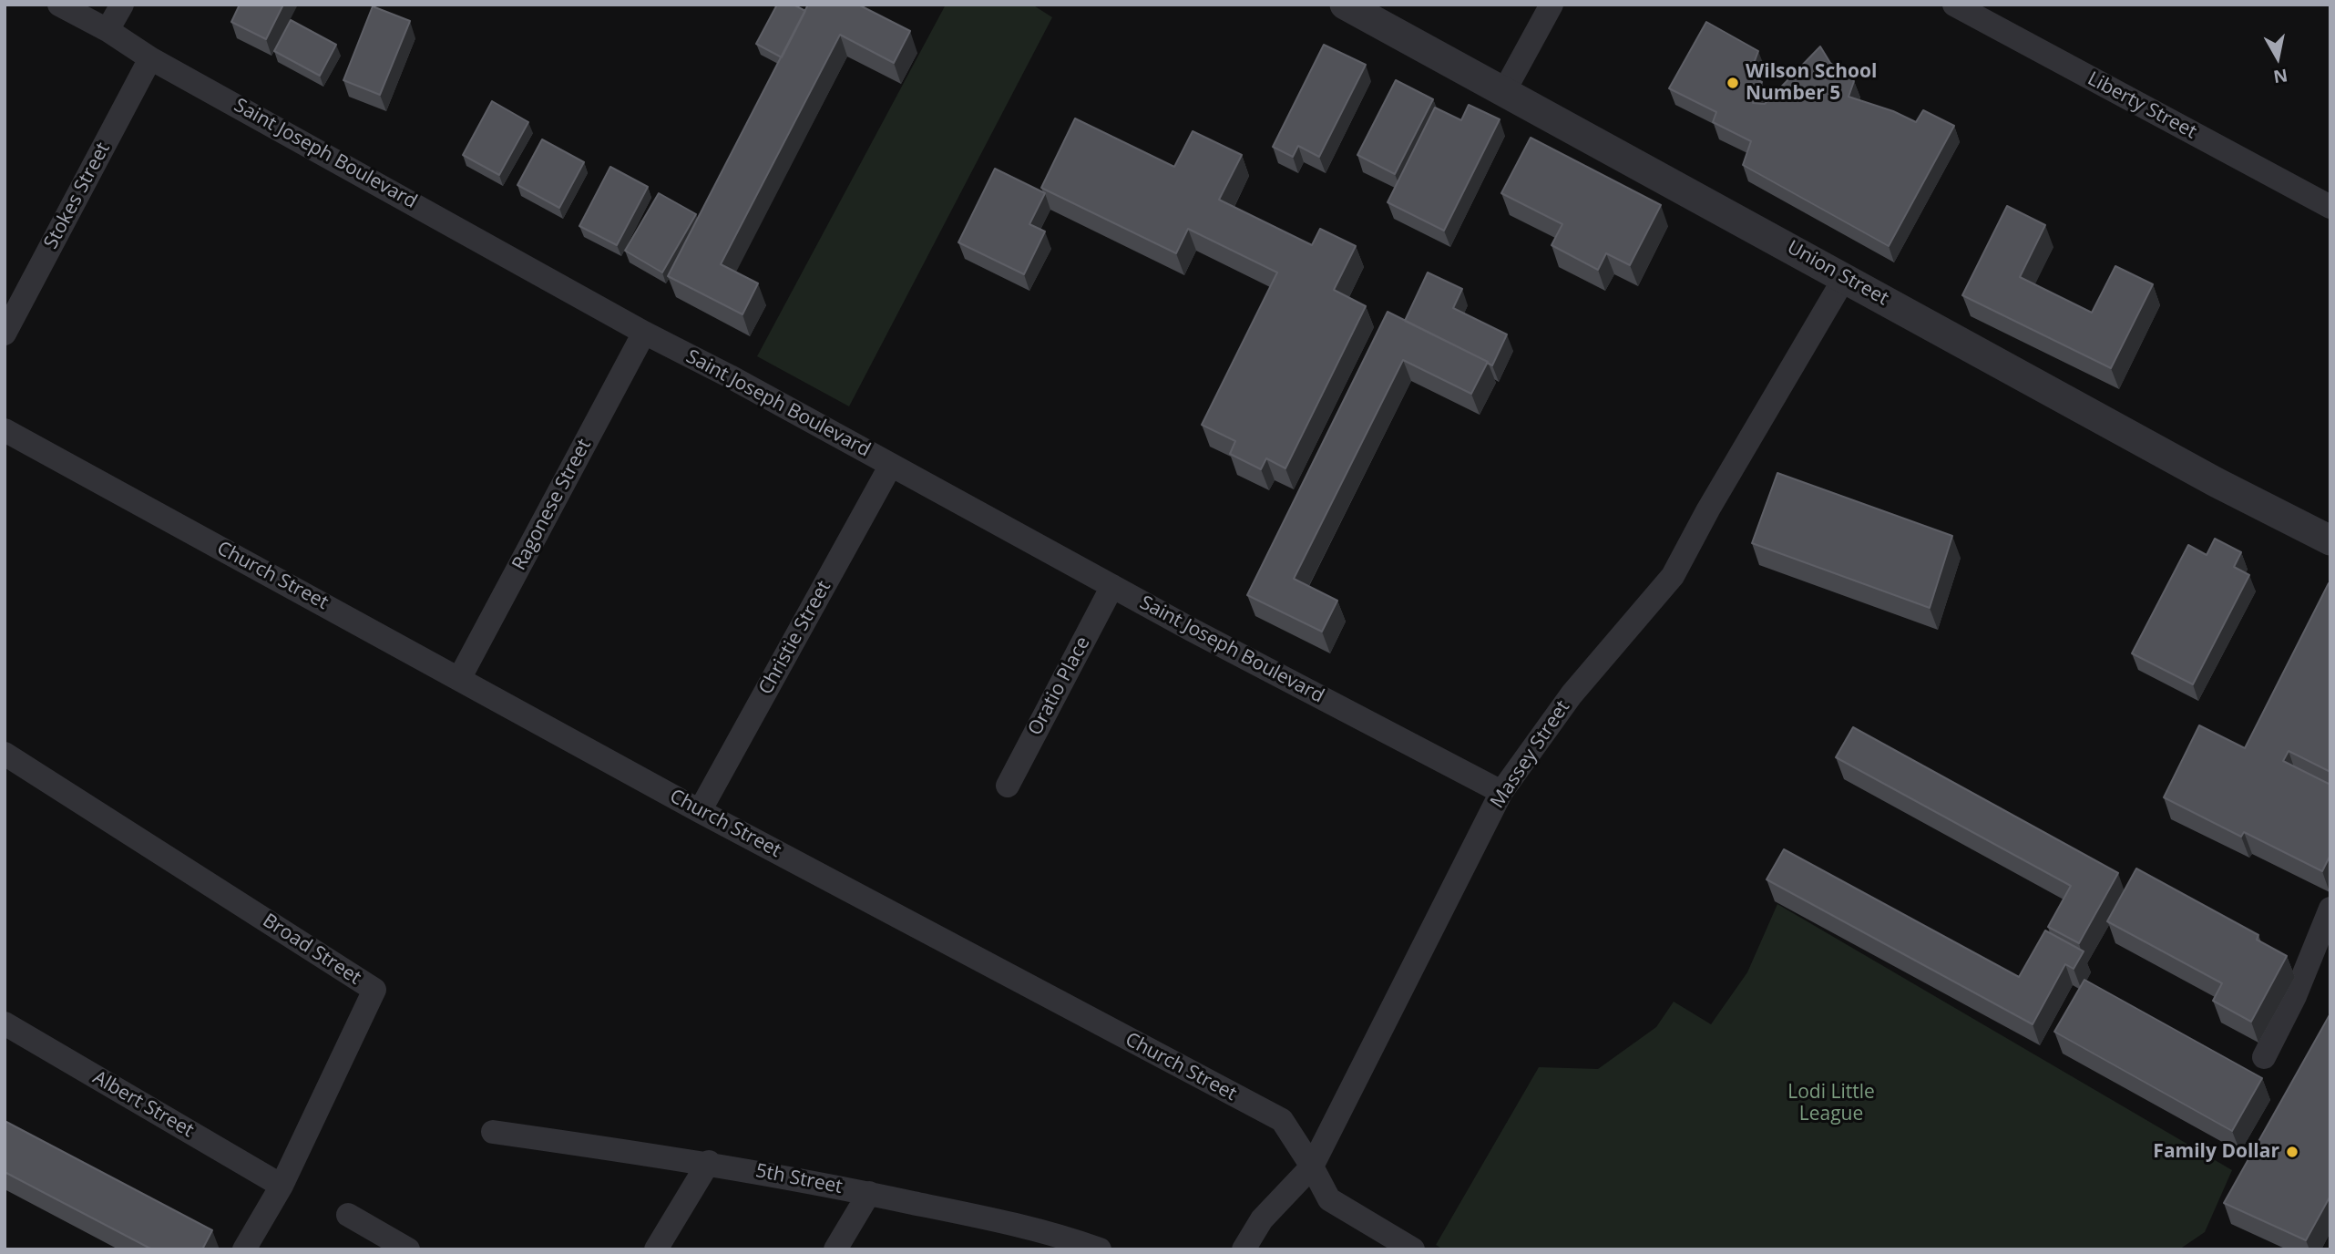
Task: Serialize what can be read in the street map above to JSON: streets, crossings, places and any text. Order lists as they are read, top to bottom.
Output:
{
  "streets": {
    "street": [
      "Liberty Street",
      "Saint Joseph Boulevard",
      "Stokes Street",
      "Union Street",
      "Ragonese Street",
      "Church Street",
      "Christie Street",
      "Oratio Place",
      "Massey Street",
      "Broad Street",
      "Albert Street",
      "5th Street"
    ]
  },
  "crossings": [
    ["Saint Joseph Boulevard", "Stokes Street"],
    ["Saint Joseph Boulevard", "Ragonese Street"],
    ["Saint Joseph Boulevard", "Christie Street"],
    ["Saint Joseph Boulevard", "Oratio Place"],
    ["Saint Joseph Boulevard", "Massey Street"],
    ["Union Street", "Massey Street"],
    ["Ragonese Street", "Church Street"],
    ["Church Street", "Christie Street"],
    ["Church Street", "Massey Street"],
    ["Broad Street", "Albert Street"]
  ],
  "parks": ["Lodi Little League"],
  "places": ["Wilson School Number 5", "Family Dollar"],
  "north": "bottom"
}
